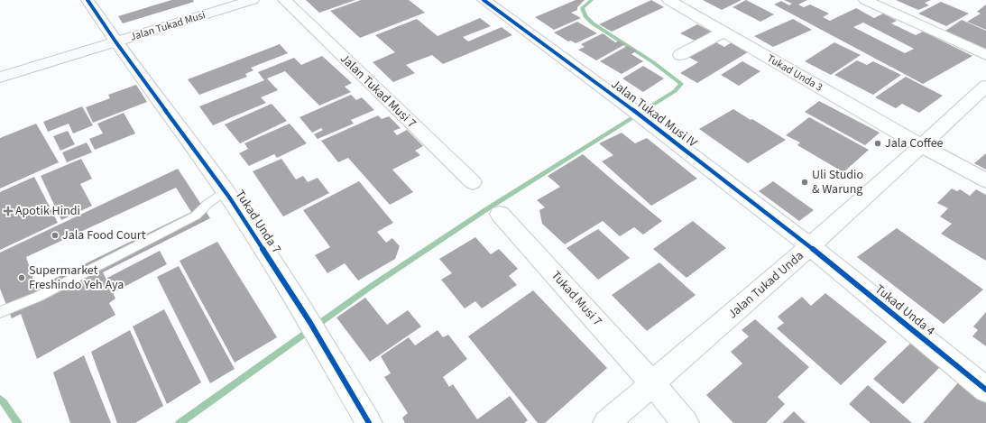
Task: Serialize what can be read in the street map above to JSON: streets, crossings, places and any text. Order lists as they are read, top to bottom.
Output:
{
  "streets": {
    "street": [
      "Jalan Tukad Musi",
      "Tukad Unda 3",
      "Jalan Tukad Musi 7",
      "Jalan Tukad Musi IV",
      "Tukad Unda 7",
      "Jalan Tukad Unda",
      "Tukad Musi 7",
      "Tukad Unda 4"
    ]
  },
  "crossings": [
    ["Jalan Tukad Musi", "Tukad Unda 7"],
    ["Tukad Unda 3", "Jalan Tukad Unda"],
    ["Jalan Tukad Musi IV", "Jalan Tukad Unda"],
    ["Jalan Tukad Musi IV", "Tukad Unda 4"],
    ["Jalan Tukad Unda", "Tukad Musi 7"],
    ["Jalan Tukad Unda", "Tukad Unda 4"]
  ],
  "places": {
    "other": [
      "Jala Coffee",
      "Uli Studio & Warung",
      "Jala Food Court",
      "Supermarket Freshindo Yeh Aya"
    ],
    "health": ["Apotik Hindi"]
  }
}
